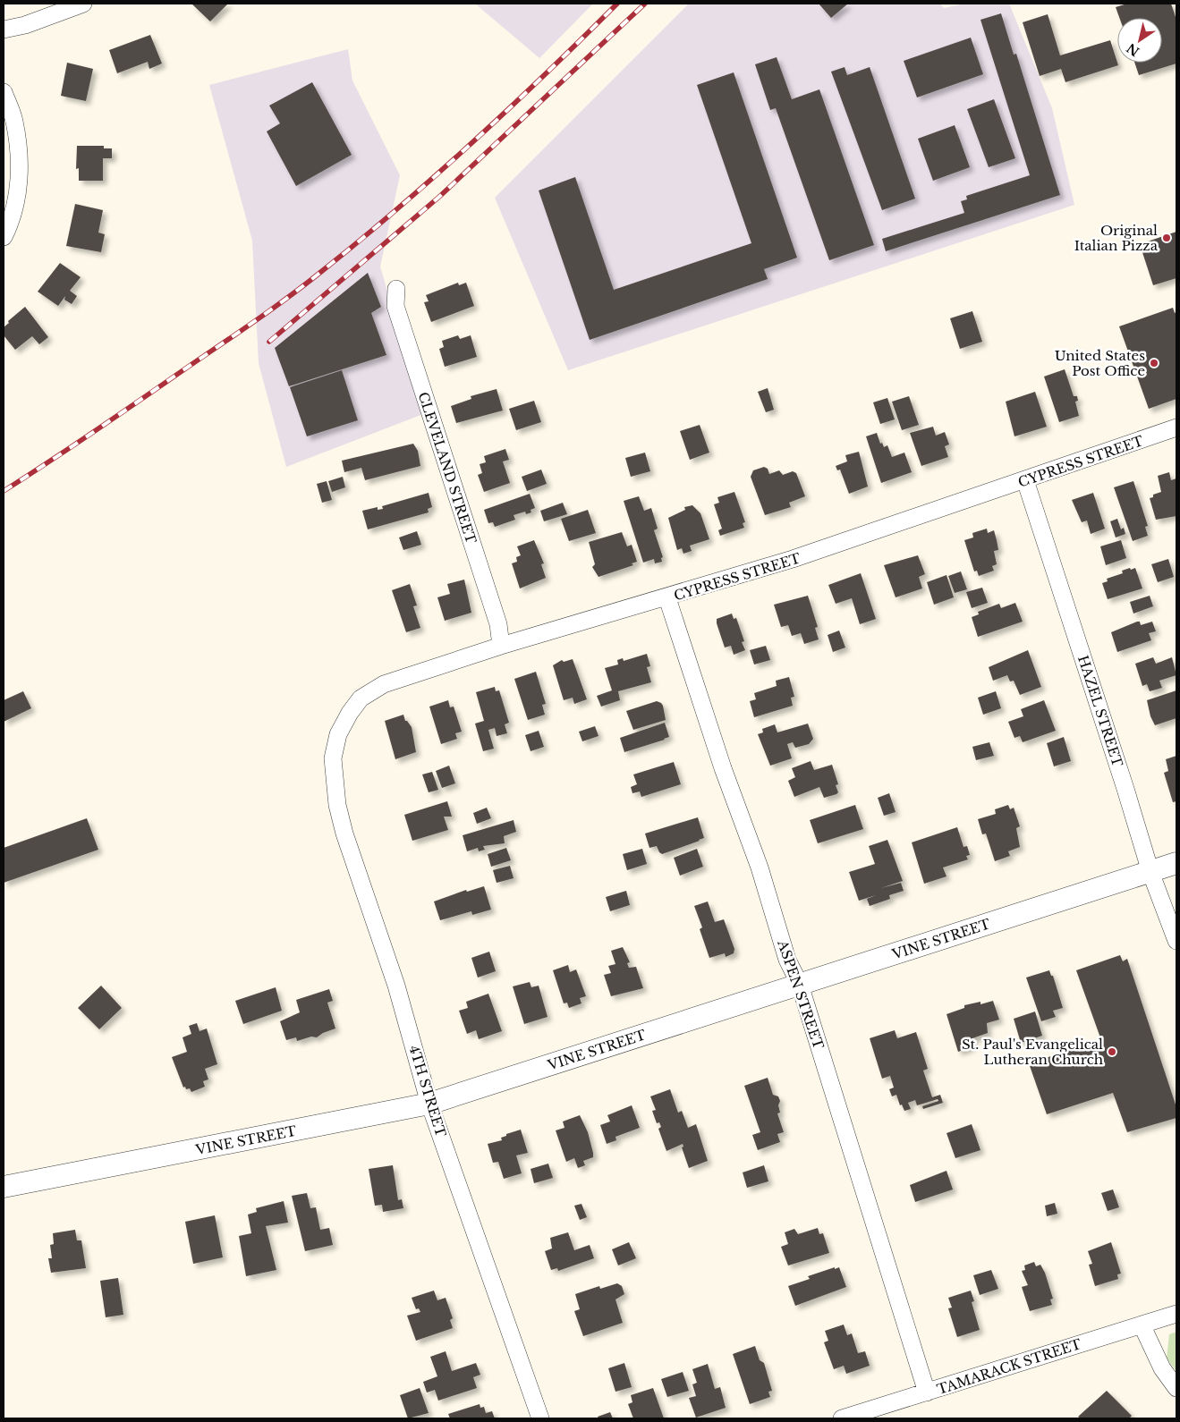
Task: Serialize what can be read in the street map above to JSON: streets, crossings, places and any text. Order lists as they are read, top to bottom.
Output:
{
  "streets": {
    "street": [
      "CYPRESS STREET",
      "CLEVELAND STREET",
      "HAZEL STREET",
      "VINE STREET",
      "ASPEN STREET",
      "4TH STREET",
      "TAMARACK STREET"
    ]
  },
  "crossings": [
    ["CYPRESS STREET", "CLEVELAND STREET"],
    ["CYPRESS STREET", "HAZEL STREET"],
    ["CYPRESS STREET", "ASPEN STREET"],
    ["CYPRESS STREET", "4TH STREET"],
    ["HAZEL STREET", "VINE STREET"],
    ["VINE STREET", "ASPEN STREET"],
    ["VINE STREET", "4TH STREET"],
    ["ASPEN STREET", "TAMARACK STREET"]
  ],
  "places": ["Original Italian Pizza", "United States Post Office", "St. Paul's Evangelical Lutheran Church"],
  "north": "bottom left"
}
